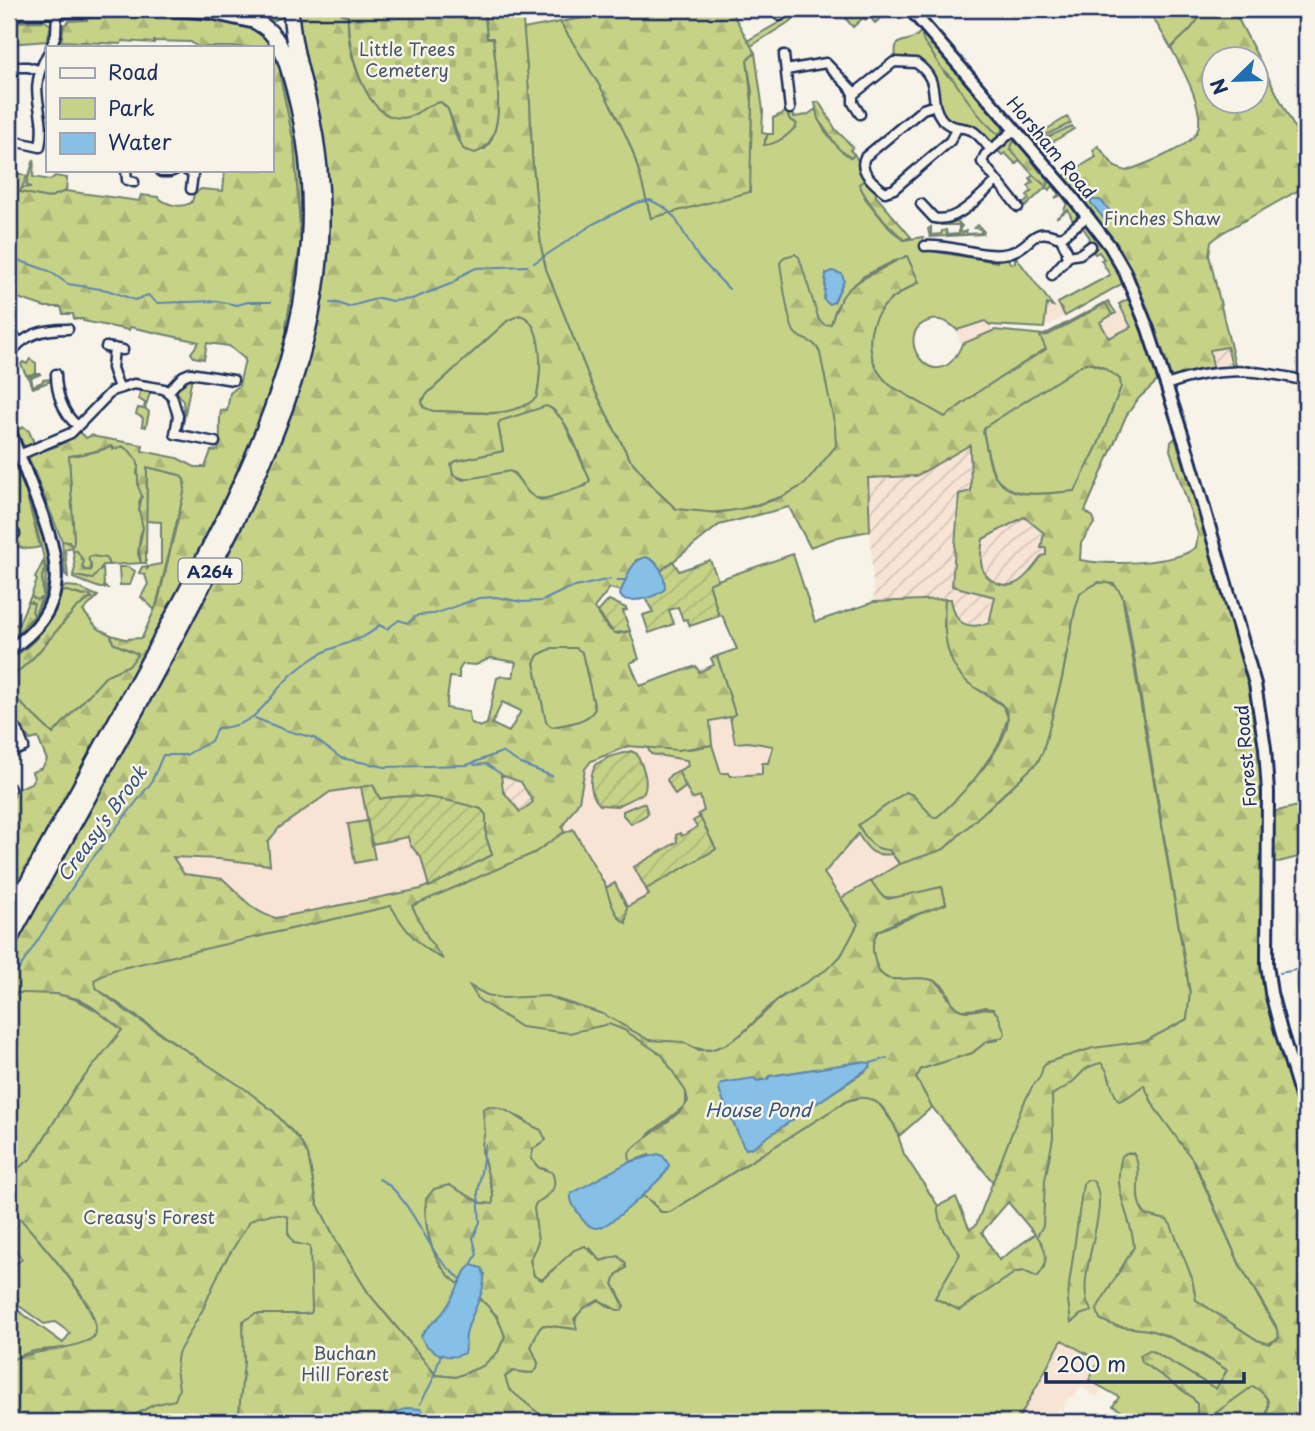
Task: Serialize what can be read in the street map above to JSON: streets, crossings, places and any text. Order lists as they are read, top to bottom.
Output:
{
  "streets": {
    "highway": ["A264"],
    "street": ["Horsham Road", "Forest Road"]
  },
  "crossings": [
    ["Horsham Road", "Forest Road"]
  ],
  "water": ["Creasy's Brook", "House Pond"],
  "parks": [
    "Little Trees Cemetery",
    "Finches Shaw",
    "Creasy's Forest",
    "Buchan Hill Forest"
  ],
  "legend": ["Road", "Park", "Water"],
  "scale_bar": "200 m",
  "north": "bottom left"
}
